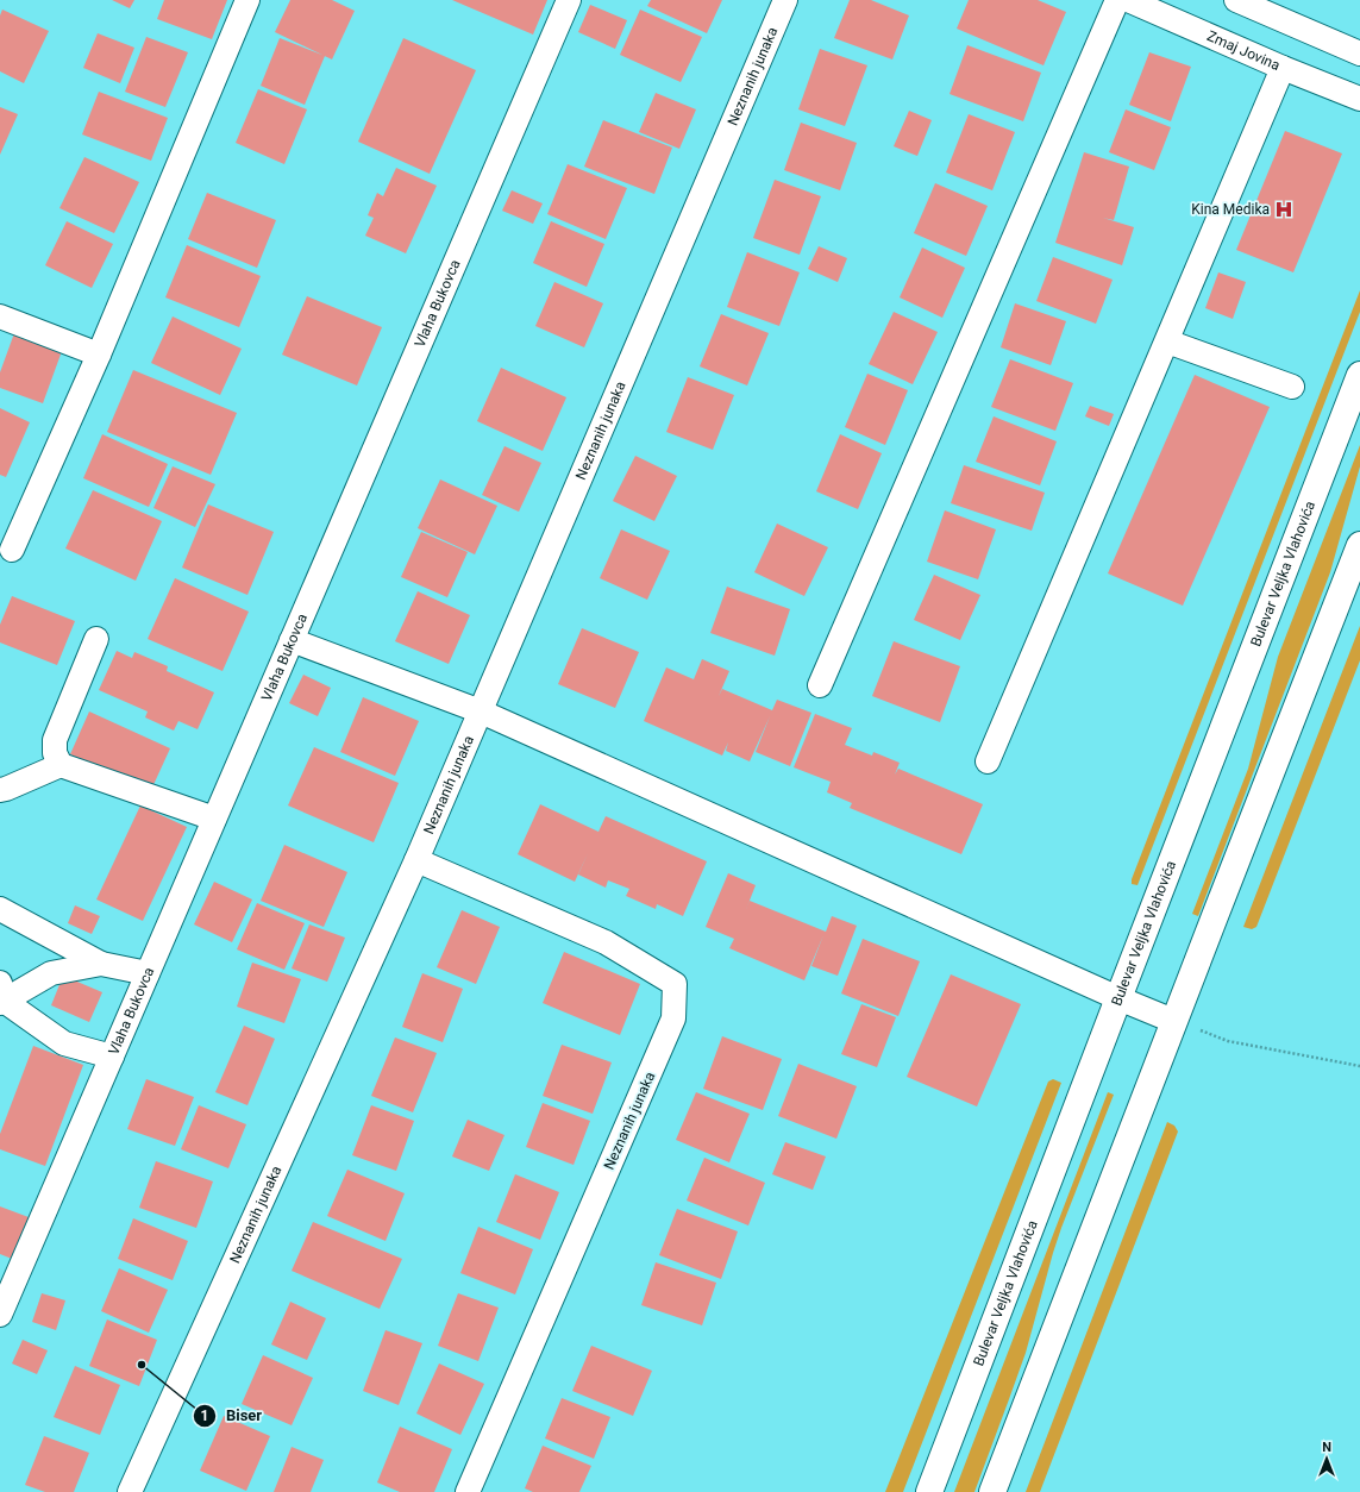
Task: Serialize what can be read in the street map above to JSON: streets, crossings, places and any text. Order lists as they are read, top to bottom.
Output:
{
  "streets": {
    "main road": ["Bulevar Veljka Vlahovića"],
    "street": ["Zmaj Jovina", "Neznanih junaka", "Vlaha Bukovca"]
  },
  "places": {
    "hospital": ["Kina Medika"],
    "other": ["Biser"]
  },
  "north": "top"
}
